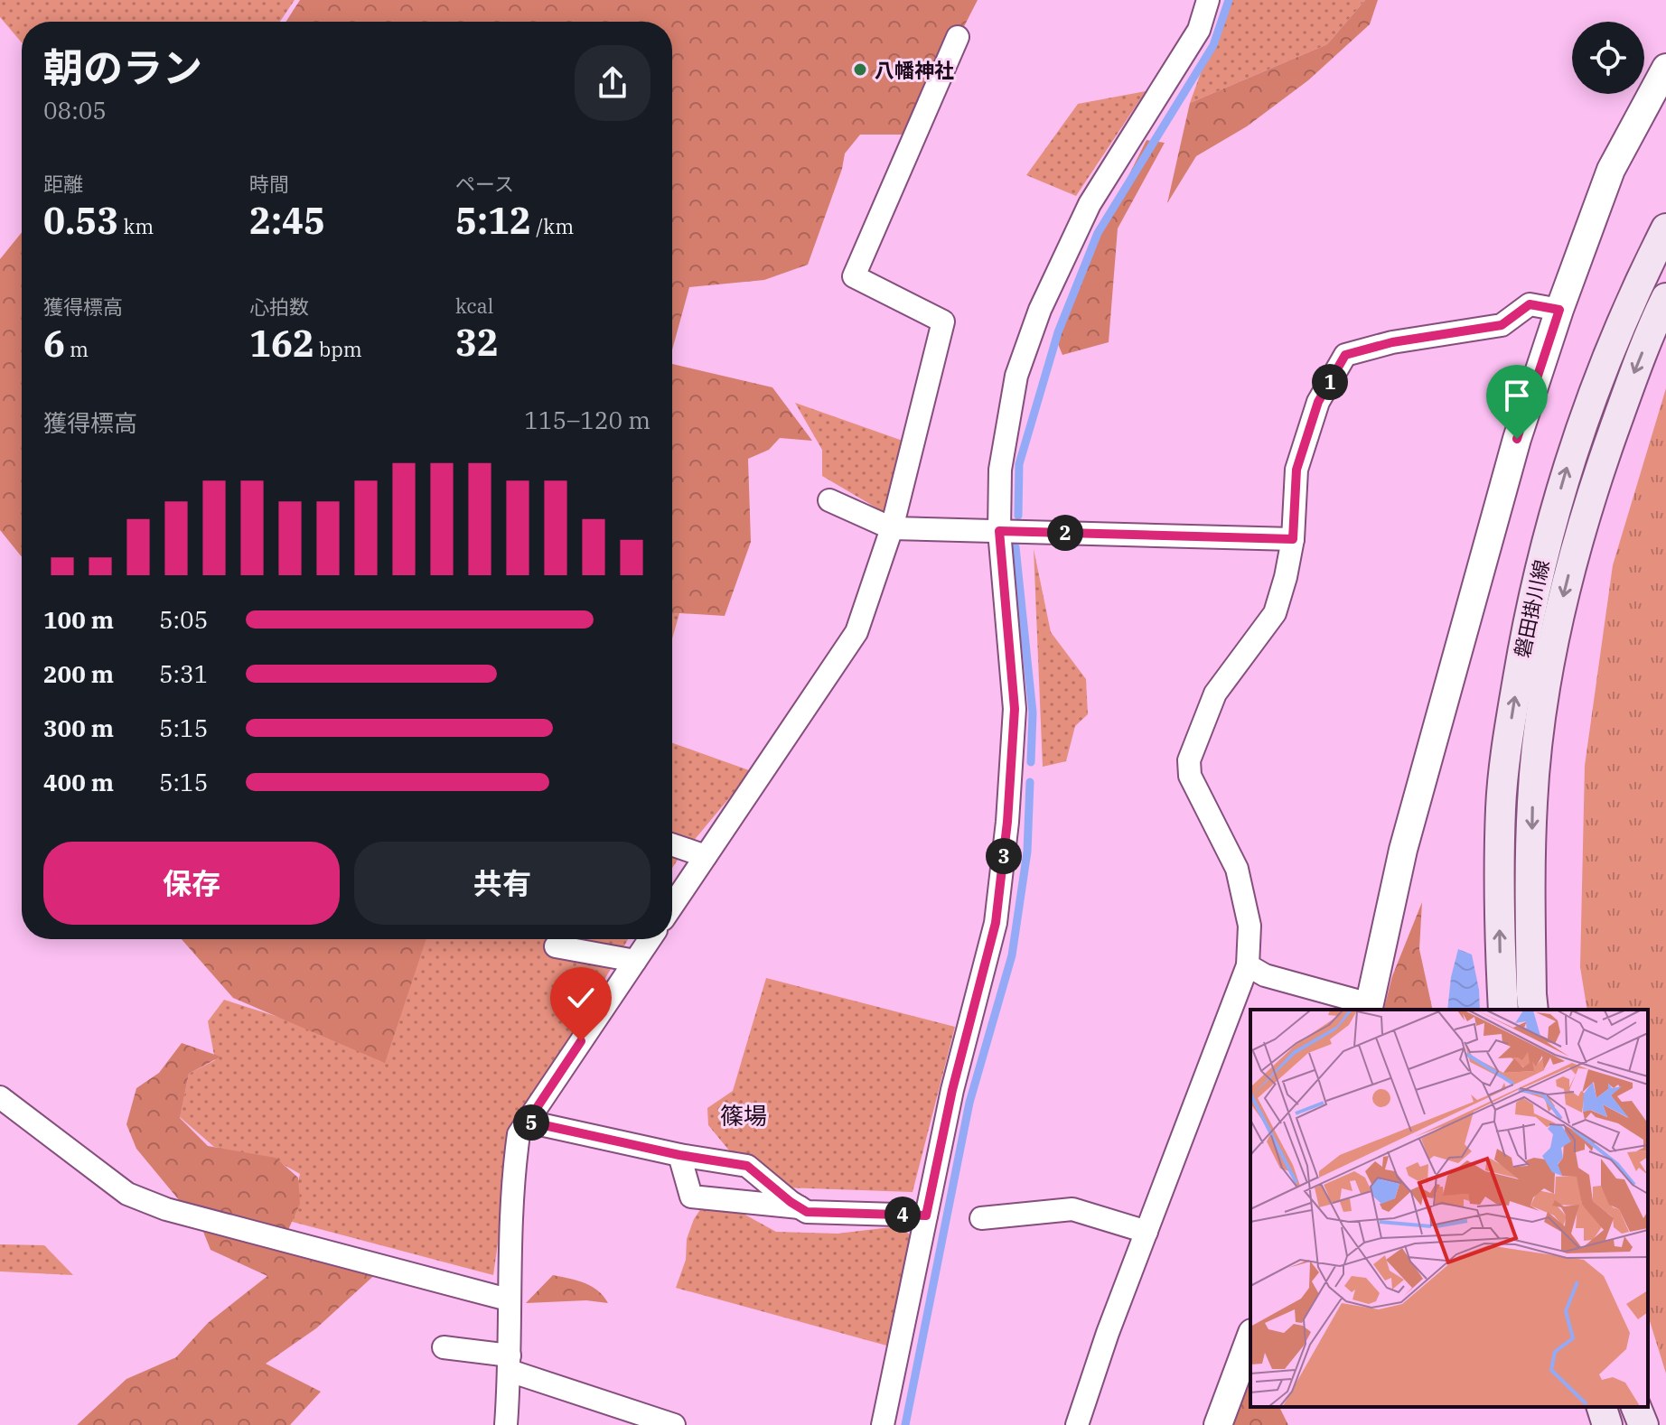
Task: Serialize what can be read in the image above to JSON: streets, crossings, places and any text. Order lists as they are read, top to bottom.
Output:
{
  "streets": {
    "main road": ["磐田掛川線"]
  },
  "districts": ["篠場"],
  "places": ["八幡神社"],
  "page": {
    "heading": ["朝のラン", "08:05"],
    "stats": [
      ["距離", "0.53 km"],
      ["時間", "2:45"],
      ["ペース", "5:12 /km"],
      ["獲得標高", "6 m"],
      ["心拍数", "162 bpm"],
      ["kcal", "32"]
    ],
    "pins": [
      "1",
      "2",
      "3",
      "5",
      "4"
    ],
    "chart": ["獲得標高", "115–120 m"],
    "list": [
      {
        "name": "100 m",
        "note": "5:05"
      },
      {
        "name": "200 m",
        "note": "5:31"
      },
      {
        "name": "300 m",
        "note": "5:15"
      },
      {
        "name": "400 m",
        "note": "5:15"
      }
    ],
    "buttons": ["保存", "共有"]
  }
}
